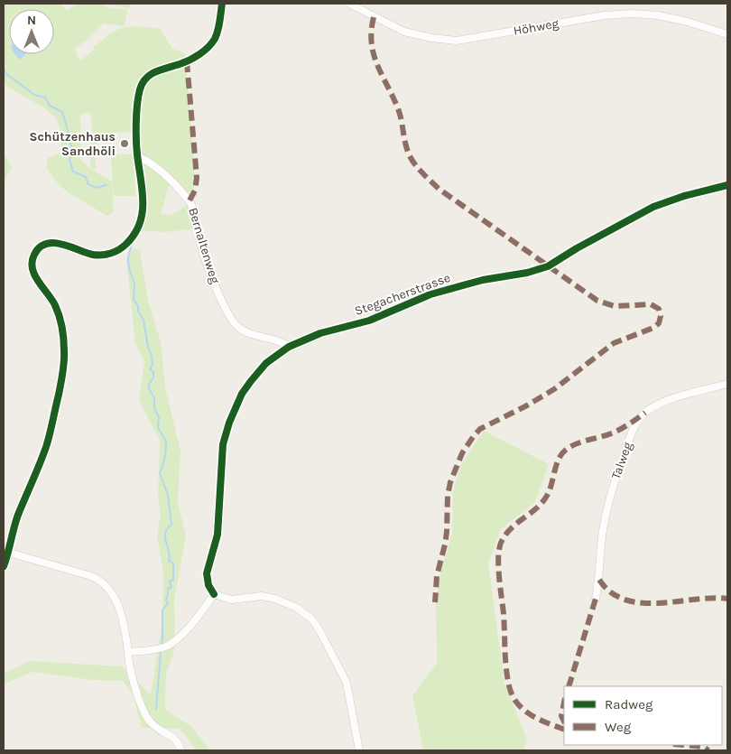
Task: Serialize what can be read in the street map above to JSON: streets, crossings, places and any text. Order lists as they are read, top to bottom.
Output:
{
  "streets": {
    "street": [
      "Höhweg",
      "Bernaltenweg",
      "Stegacherstrasse",
      "Talweg"
    ]
  },
  "crossings": [
    ["Bernaltenweg", "Stegacherstrasse"]
  ],
  "places": ["Schützenhaus Sandhöli"],
  "legend": ["Radweg", "Weg"],
  "north": "top"
}
